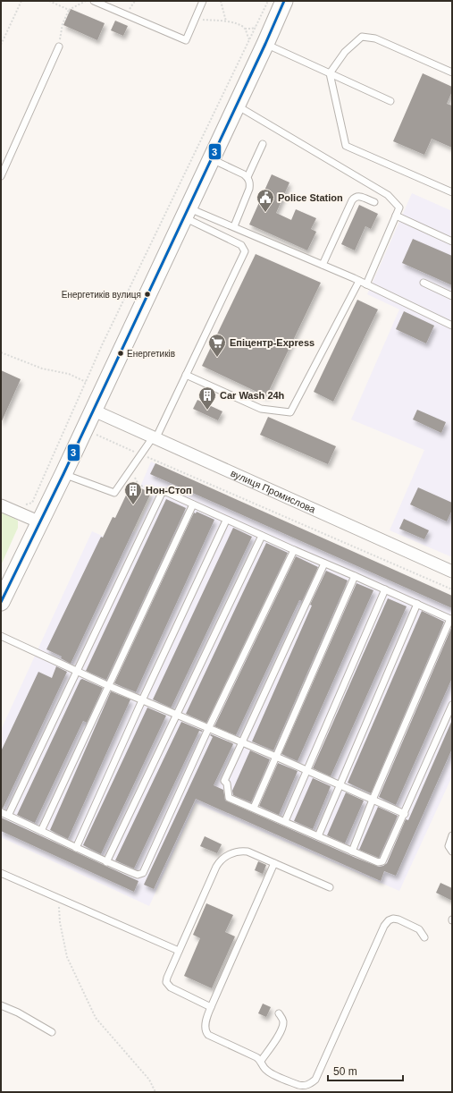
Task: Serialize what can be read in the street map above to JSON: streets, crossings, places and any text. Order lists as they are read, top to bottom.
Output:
{
  "streets": {
    "street": ["вулиця Промислова"]
  },
  "places": {
    "public building": ["Police Station"],
    "other": ["Енергетиків вулиця", "Енергетиків"],
    "supermarket": ["Епіцентр-Express"],
    "building": ["Car Wash 24h", "Нон-Стоп"]
  },
  "lines": ["transit line 3"],
  "scale_bar": "50 m"
}
